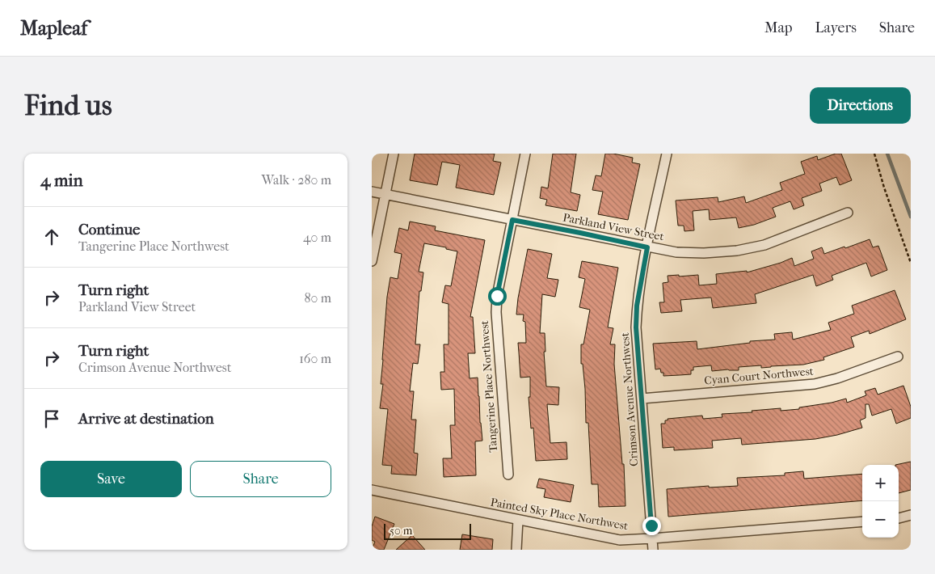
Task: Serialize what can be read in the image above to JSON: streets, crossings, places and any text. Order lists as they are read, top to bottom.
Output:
{
  "streets": {
    "street": [
      "Parkland View Street",
      "Cyan Court Northwest",
      "Tangerine Place Northwest",
      "Crimson Avenue Northwest",
      "Painted Sky Place Northwest"
    ]
  },
  "crossings": [
    ["Parkland View Street", "Tangerine Place Northwest"],
    ["Parkland View Street", "Crimson Avenue Northwest"],
    ["Cyan Court Northwest", "Crimson Avenue Northwest"],
    ["Crimson Avenue Northwest", "Painted Sky Place Northwest"]
  ],
  "scale_bar": "50 m",
  "page": {
    "header": "Mapleaf",
    "nav": ["Map", "Layers", "Share"],
    "buttons": [
      "Directions",
      ["Save", "Share"]
    ],
    "title": "Find us",
    "heading": ["4 min", "Walk · 280 m"],
    "list": [
      ["Continue", "Tangerine Place Northwest", "40 m"],
      ["Turn right", "Parkland View Street", "80 m"],
      ["Turn right", "Crimson Avenue Northwest", "160 m"],
      "Arrive at destination"
    ],
    "map_buttons": ["+", "−"],
    "scale": "50 m"
  }
}
